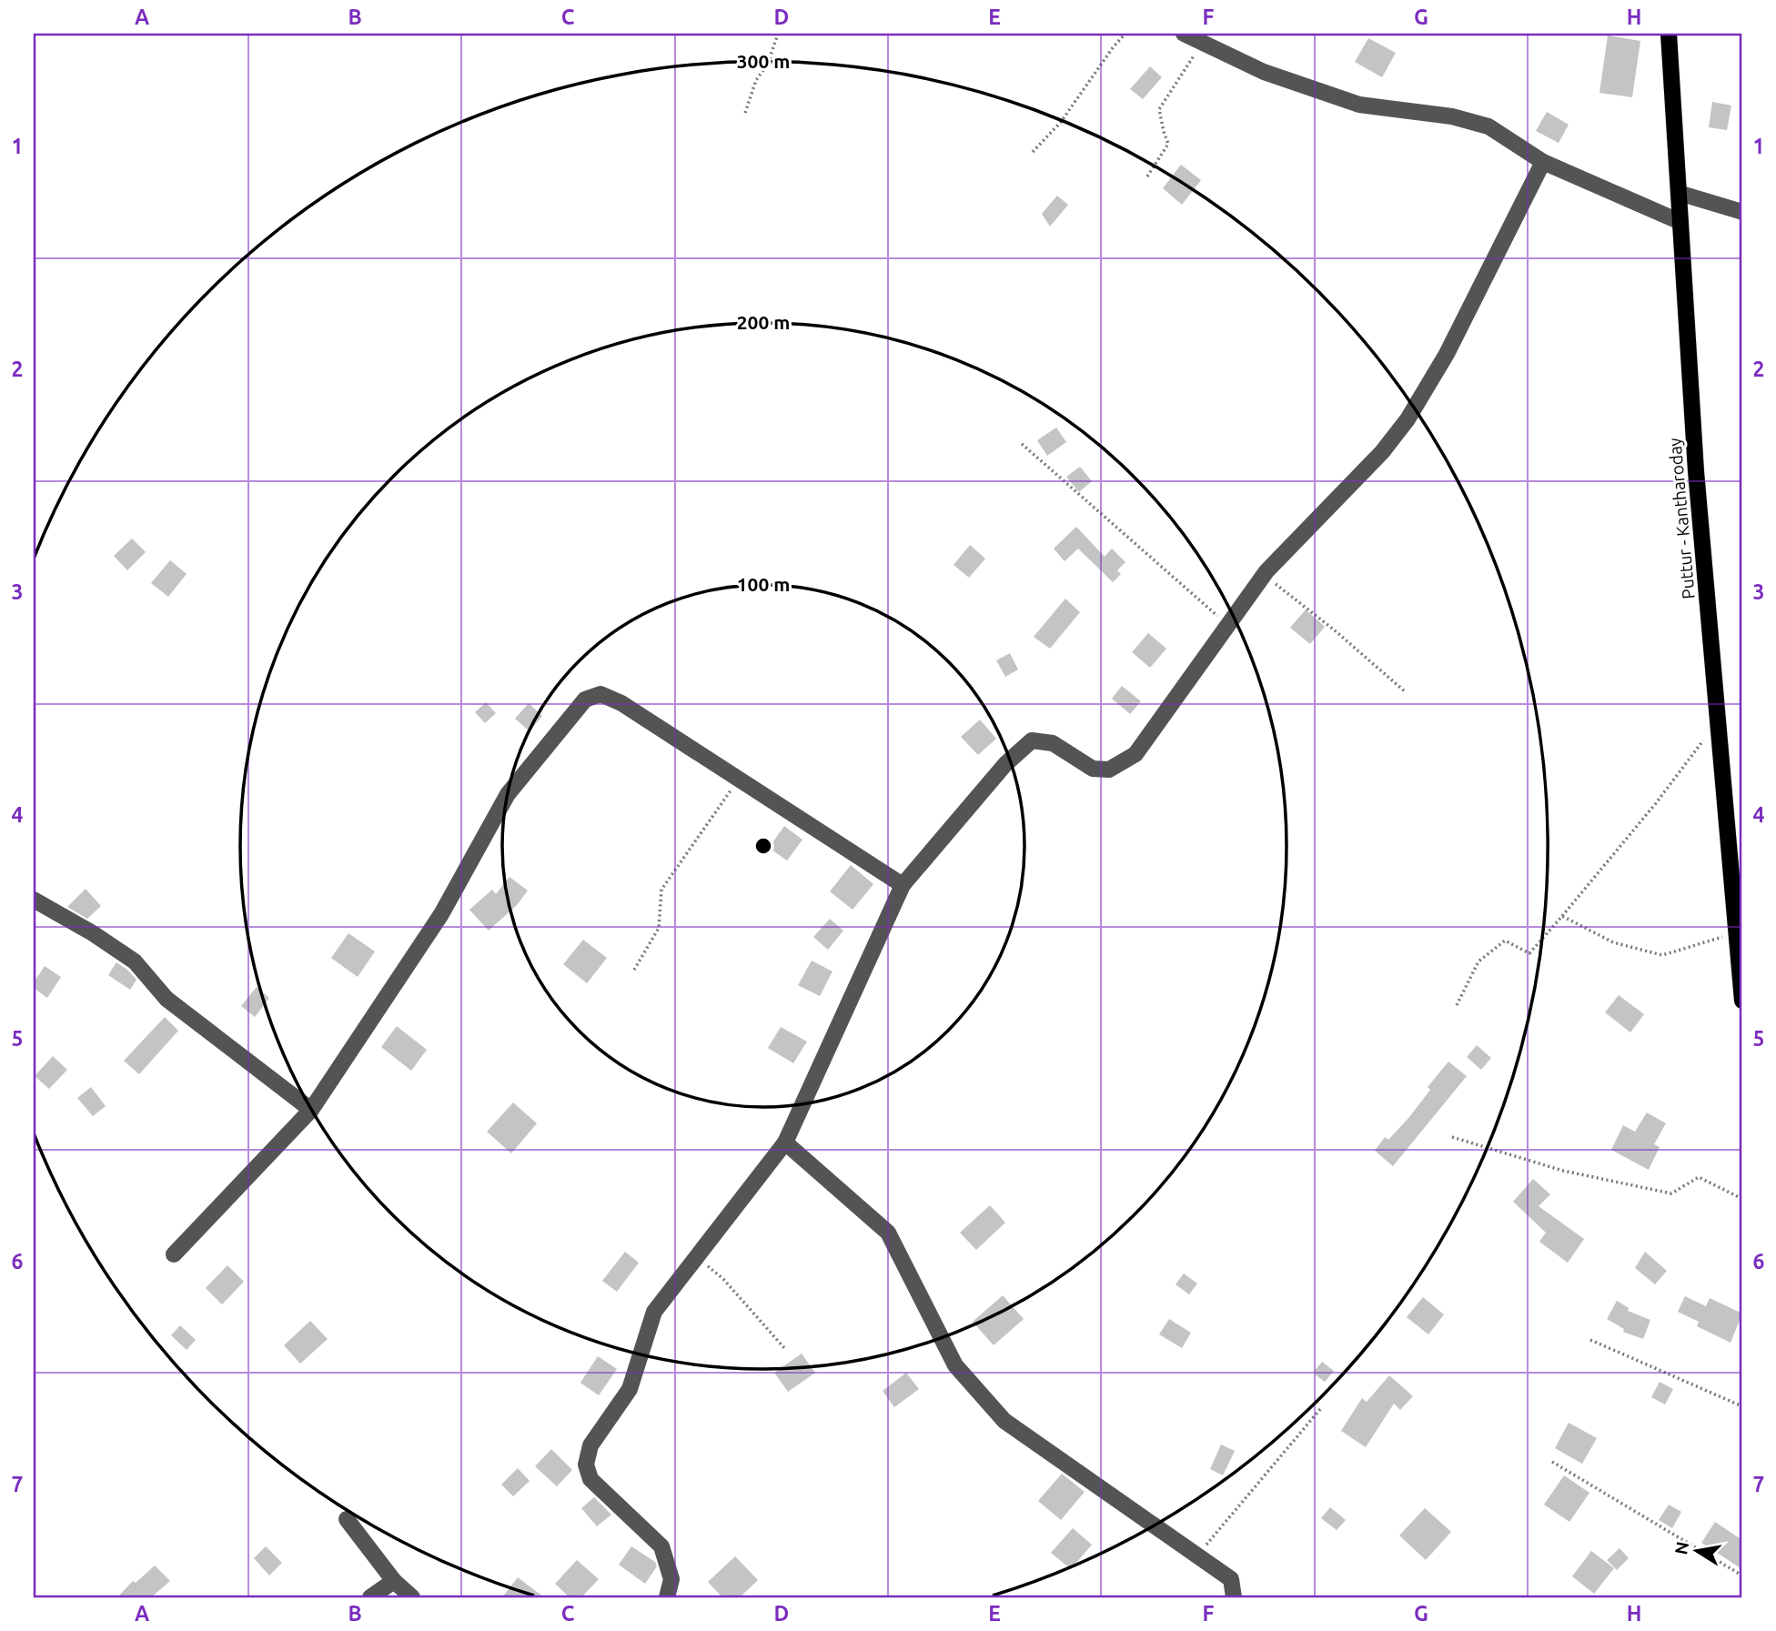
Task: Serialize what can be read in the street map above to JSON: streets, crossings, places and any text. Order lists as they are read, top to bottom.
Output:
{
  "streets": {
    "main road": ["Puttur - Kantharoday"]
  },
  "north": "left",
  "grid": {
    "columns": [
      "A",
      "B",
      "C",
      "D",
      "E",
      "F",
      "G",
      "H"
    ],
    "rows": [
      "1",
      "2",
      "3",
      "4",
      "5",
      "6",
      "7"
    ]
  },
  "rings": ["300 m", "200 m", "100 m"]
}
